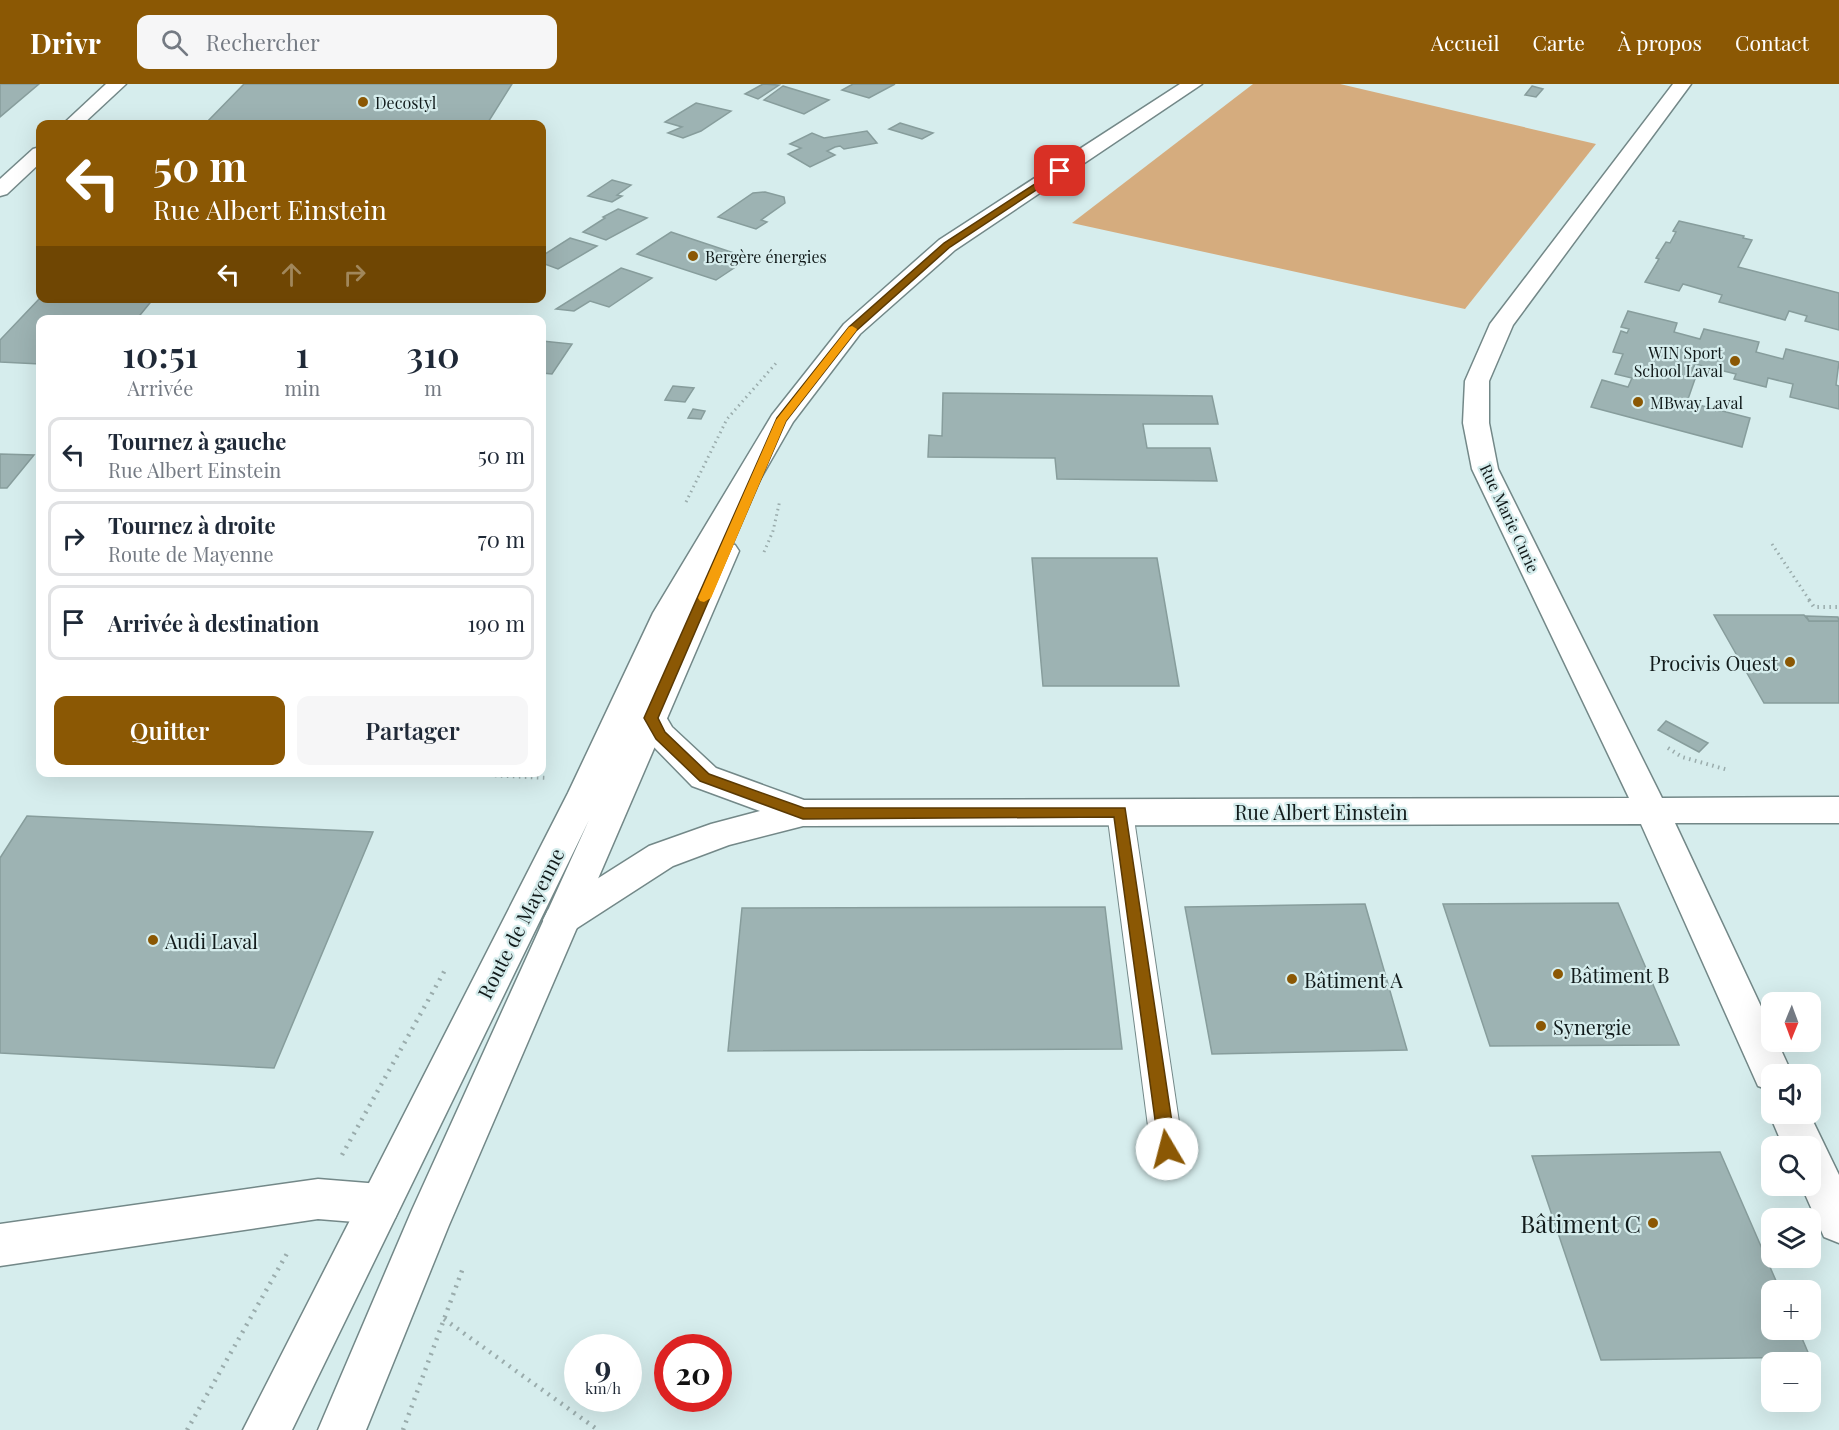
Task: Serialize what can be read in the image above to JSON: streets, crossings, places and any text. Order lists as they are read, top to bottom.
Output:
{
  "streets": {
    "street": ["Rue Marie Curie", "Rue Albert Einstein", "Route de Mayenne"]
  },
  "crossings": [
    ["Rue Marie Curie", "Rue Albert Einstein"],
    ["Rue Albert Einstein", "Route de Mayenne"]
  ],
  "places": [
    "Decostyl",
    "Bergère énergies",
    "WIN Sport School Laval",
    "MBway Laval",
    "Procivis Ouest",
    "Audi Laval",
    "Bâtiment B",
    "Bâtiment A",
    "Synergie",
    "Bâtiment C"
  ],
  "north": "bottom",
  "page": {
    "header": "Drivr",
    "search": "Rechercher",
    "nav": [
      "Accueil",
      "Carte",
      "À propos",
      "Contact"
    ],
    "turn": ["50 m", "Rue Albert Einstein"],
    "eta": [
      "10:51",
      "Arrivée",
      "1",
      "min",
      "310",
      "m"
    ],
    "list": [
      {
        "name": "Tournez à gauche",
        "note": "Rue Albert Einstein",
        "value": "50 m"
      },
      {
        "name": "Tournez à droite",
        "note": "Route de Mayenne",
        "value": "70 m"
      },
      {
        "name": "Arrivée à destination",
        "value": "190 m"
      }
    ],
    "buttons": ["Quitter", "Partager"],
    "map_buttons": ["+", "−"],
    "speed": "9 km/h",
    "limit": "20"
  }
}
